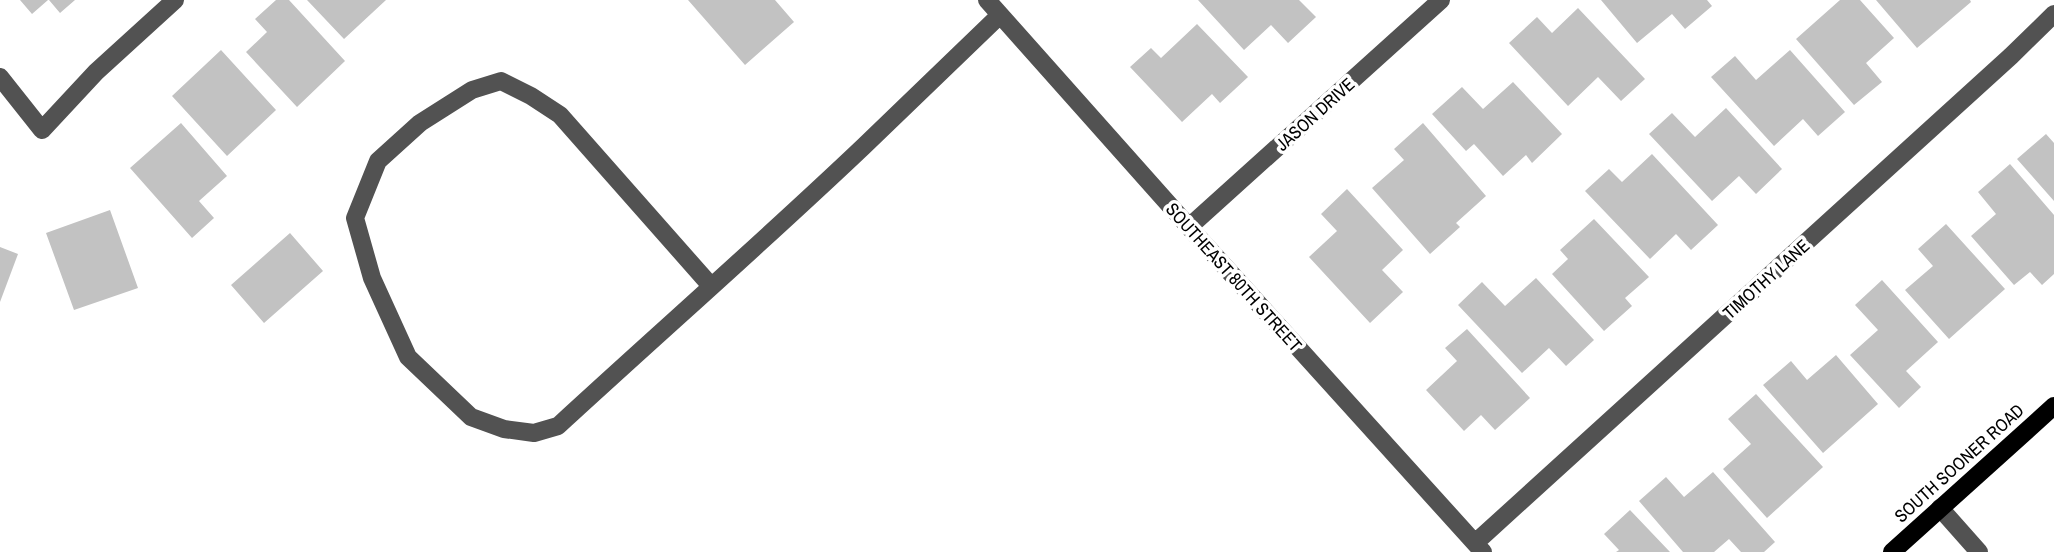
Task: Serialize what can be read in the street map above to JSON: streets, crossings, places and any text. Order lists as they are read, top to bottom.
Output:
{
  "streets": {
    "main road": ["SOUTH SOONER ROAD"],
    "street": ["JASON DRIVE", "SOUTHEAST 80TH STREET", "TIMOTHY LANE"]
  },
  "crossings": [
    ["JASON DRIVE", "SOUTHEAST 80TH STREET"],
    ["SOUTHEAST 80TH STREET", "TIMOTHY LANE"]
  ]
}
